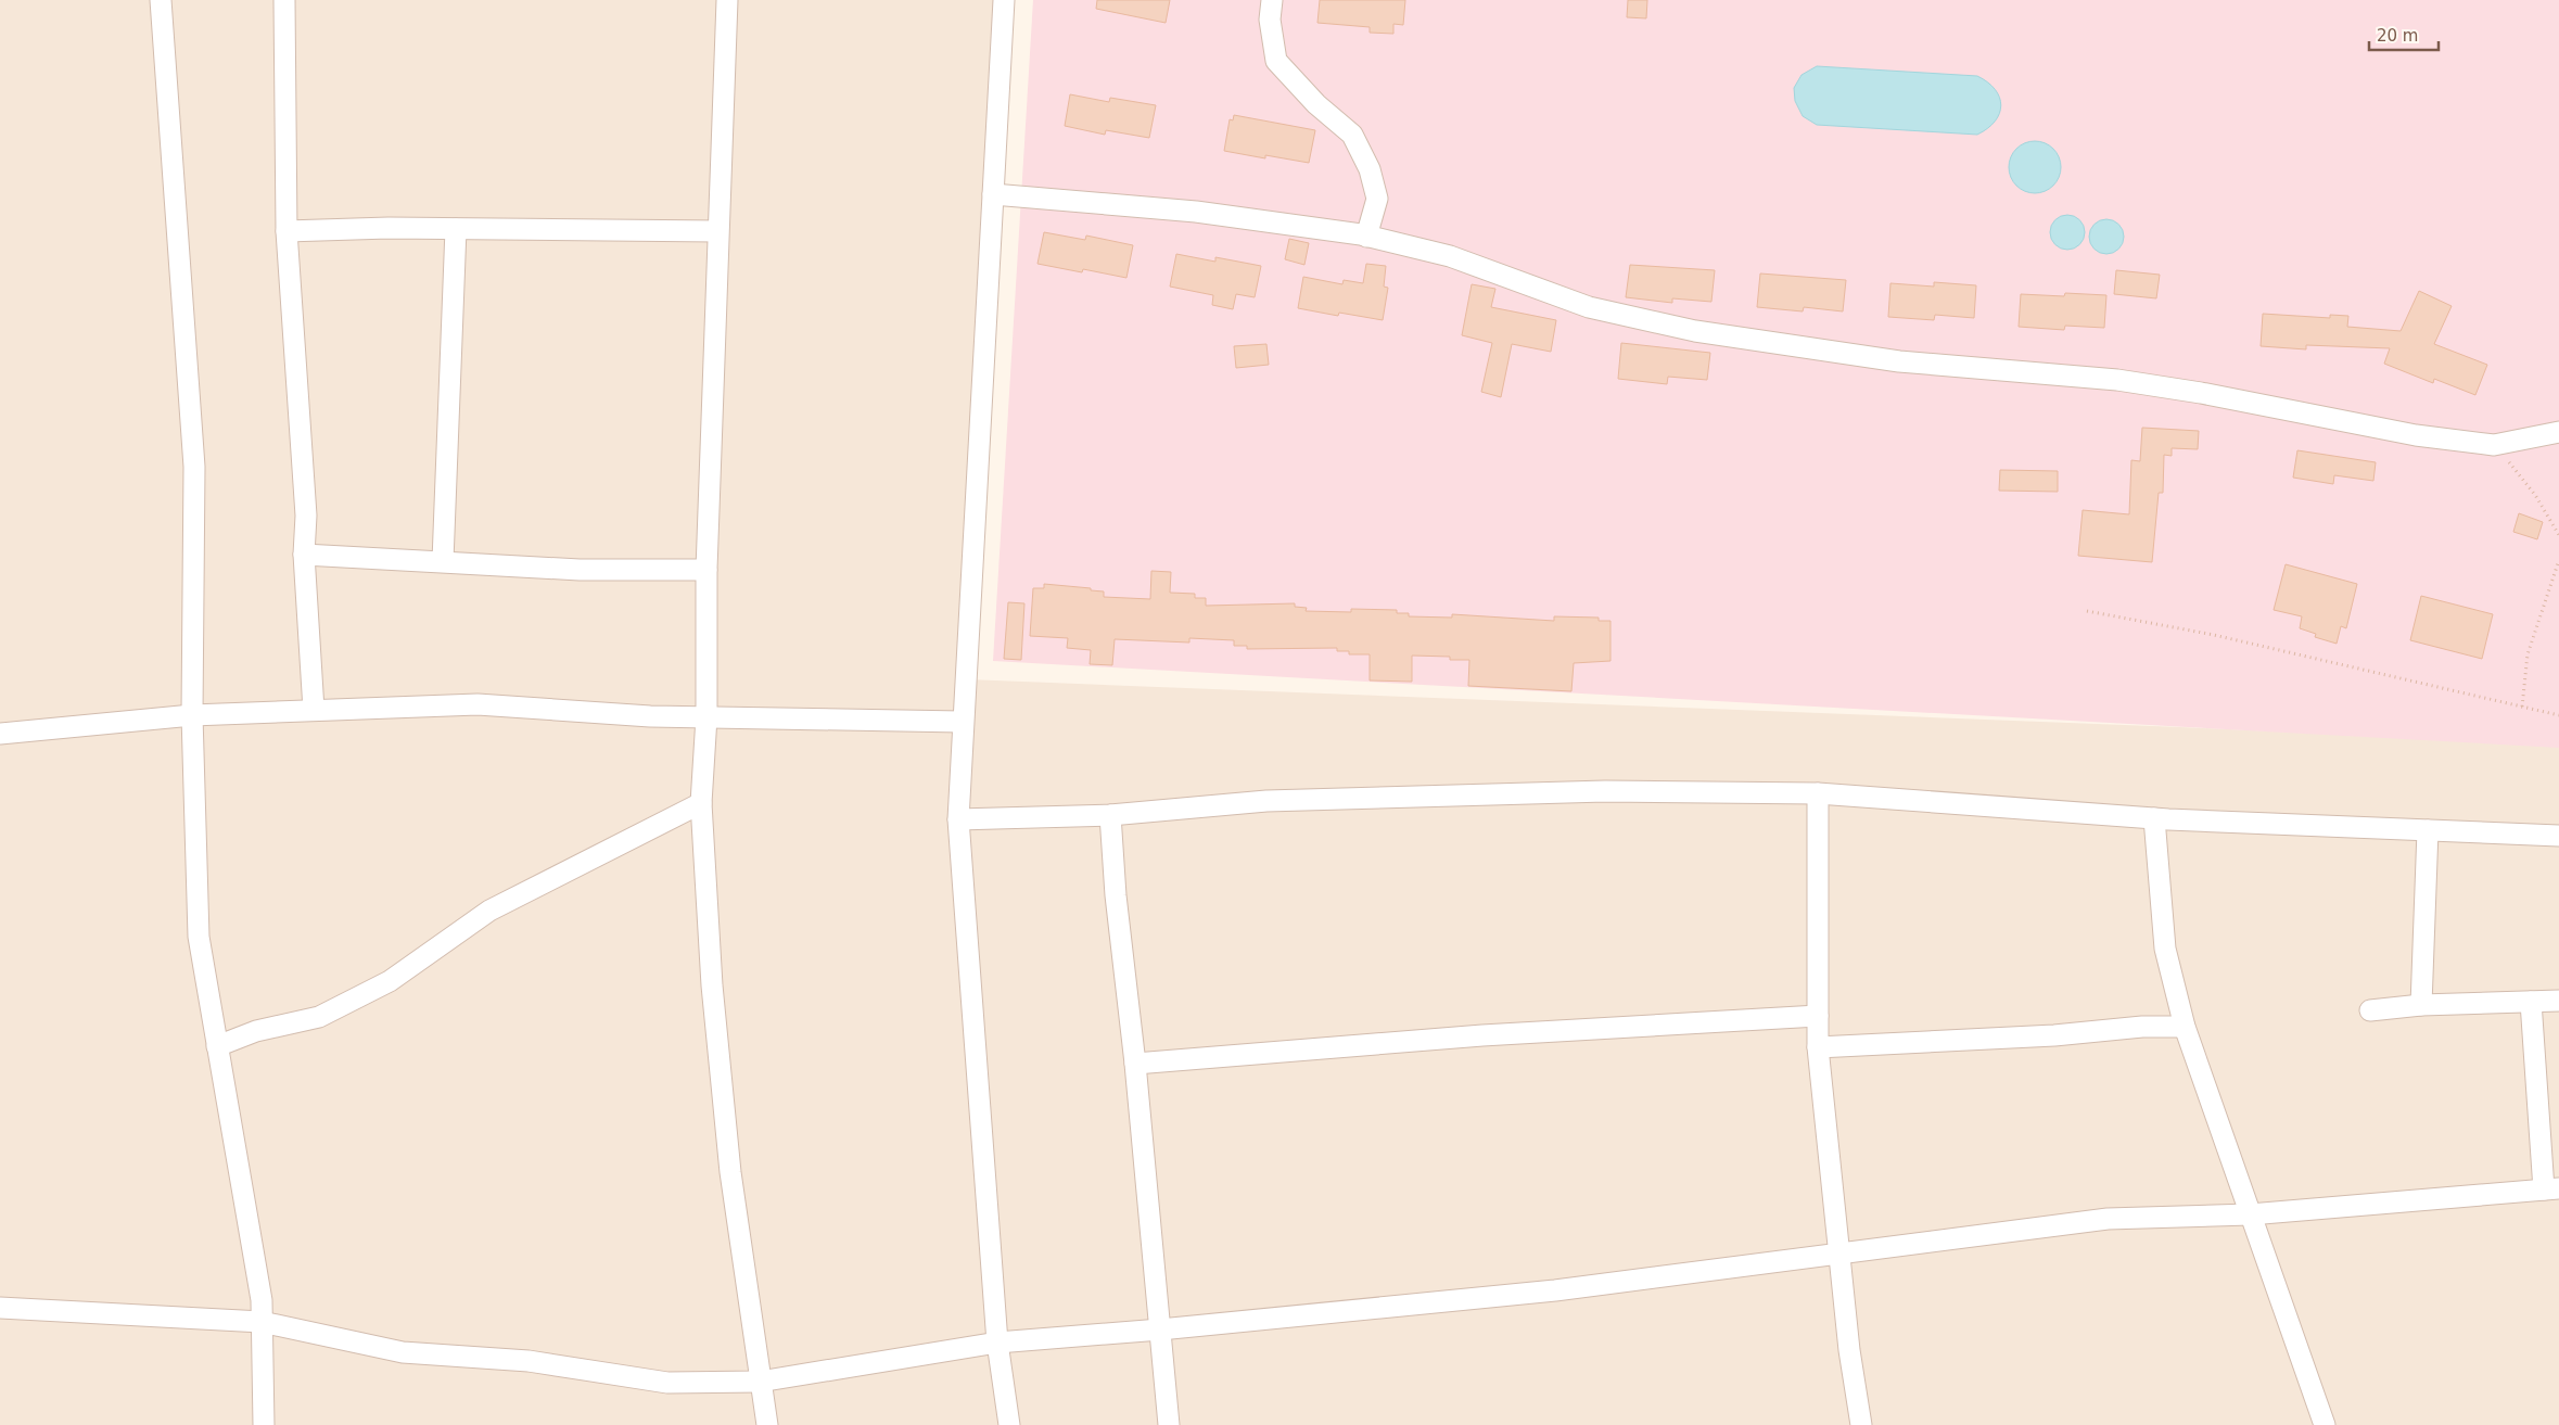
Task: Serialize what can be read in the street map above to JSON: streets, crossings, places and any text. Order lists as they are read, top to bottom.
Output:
{
  "scale_bar": "20 m"
}
